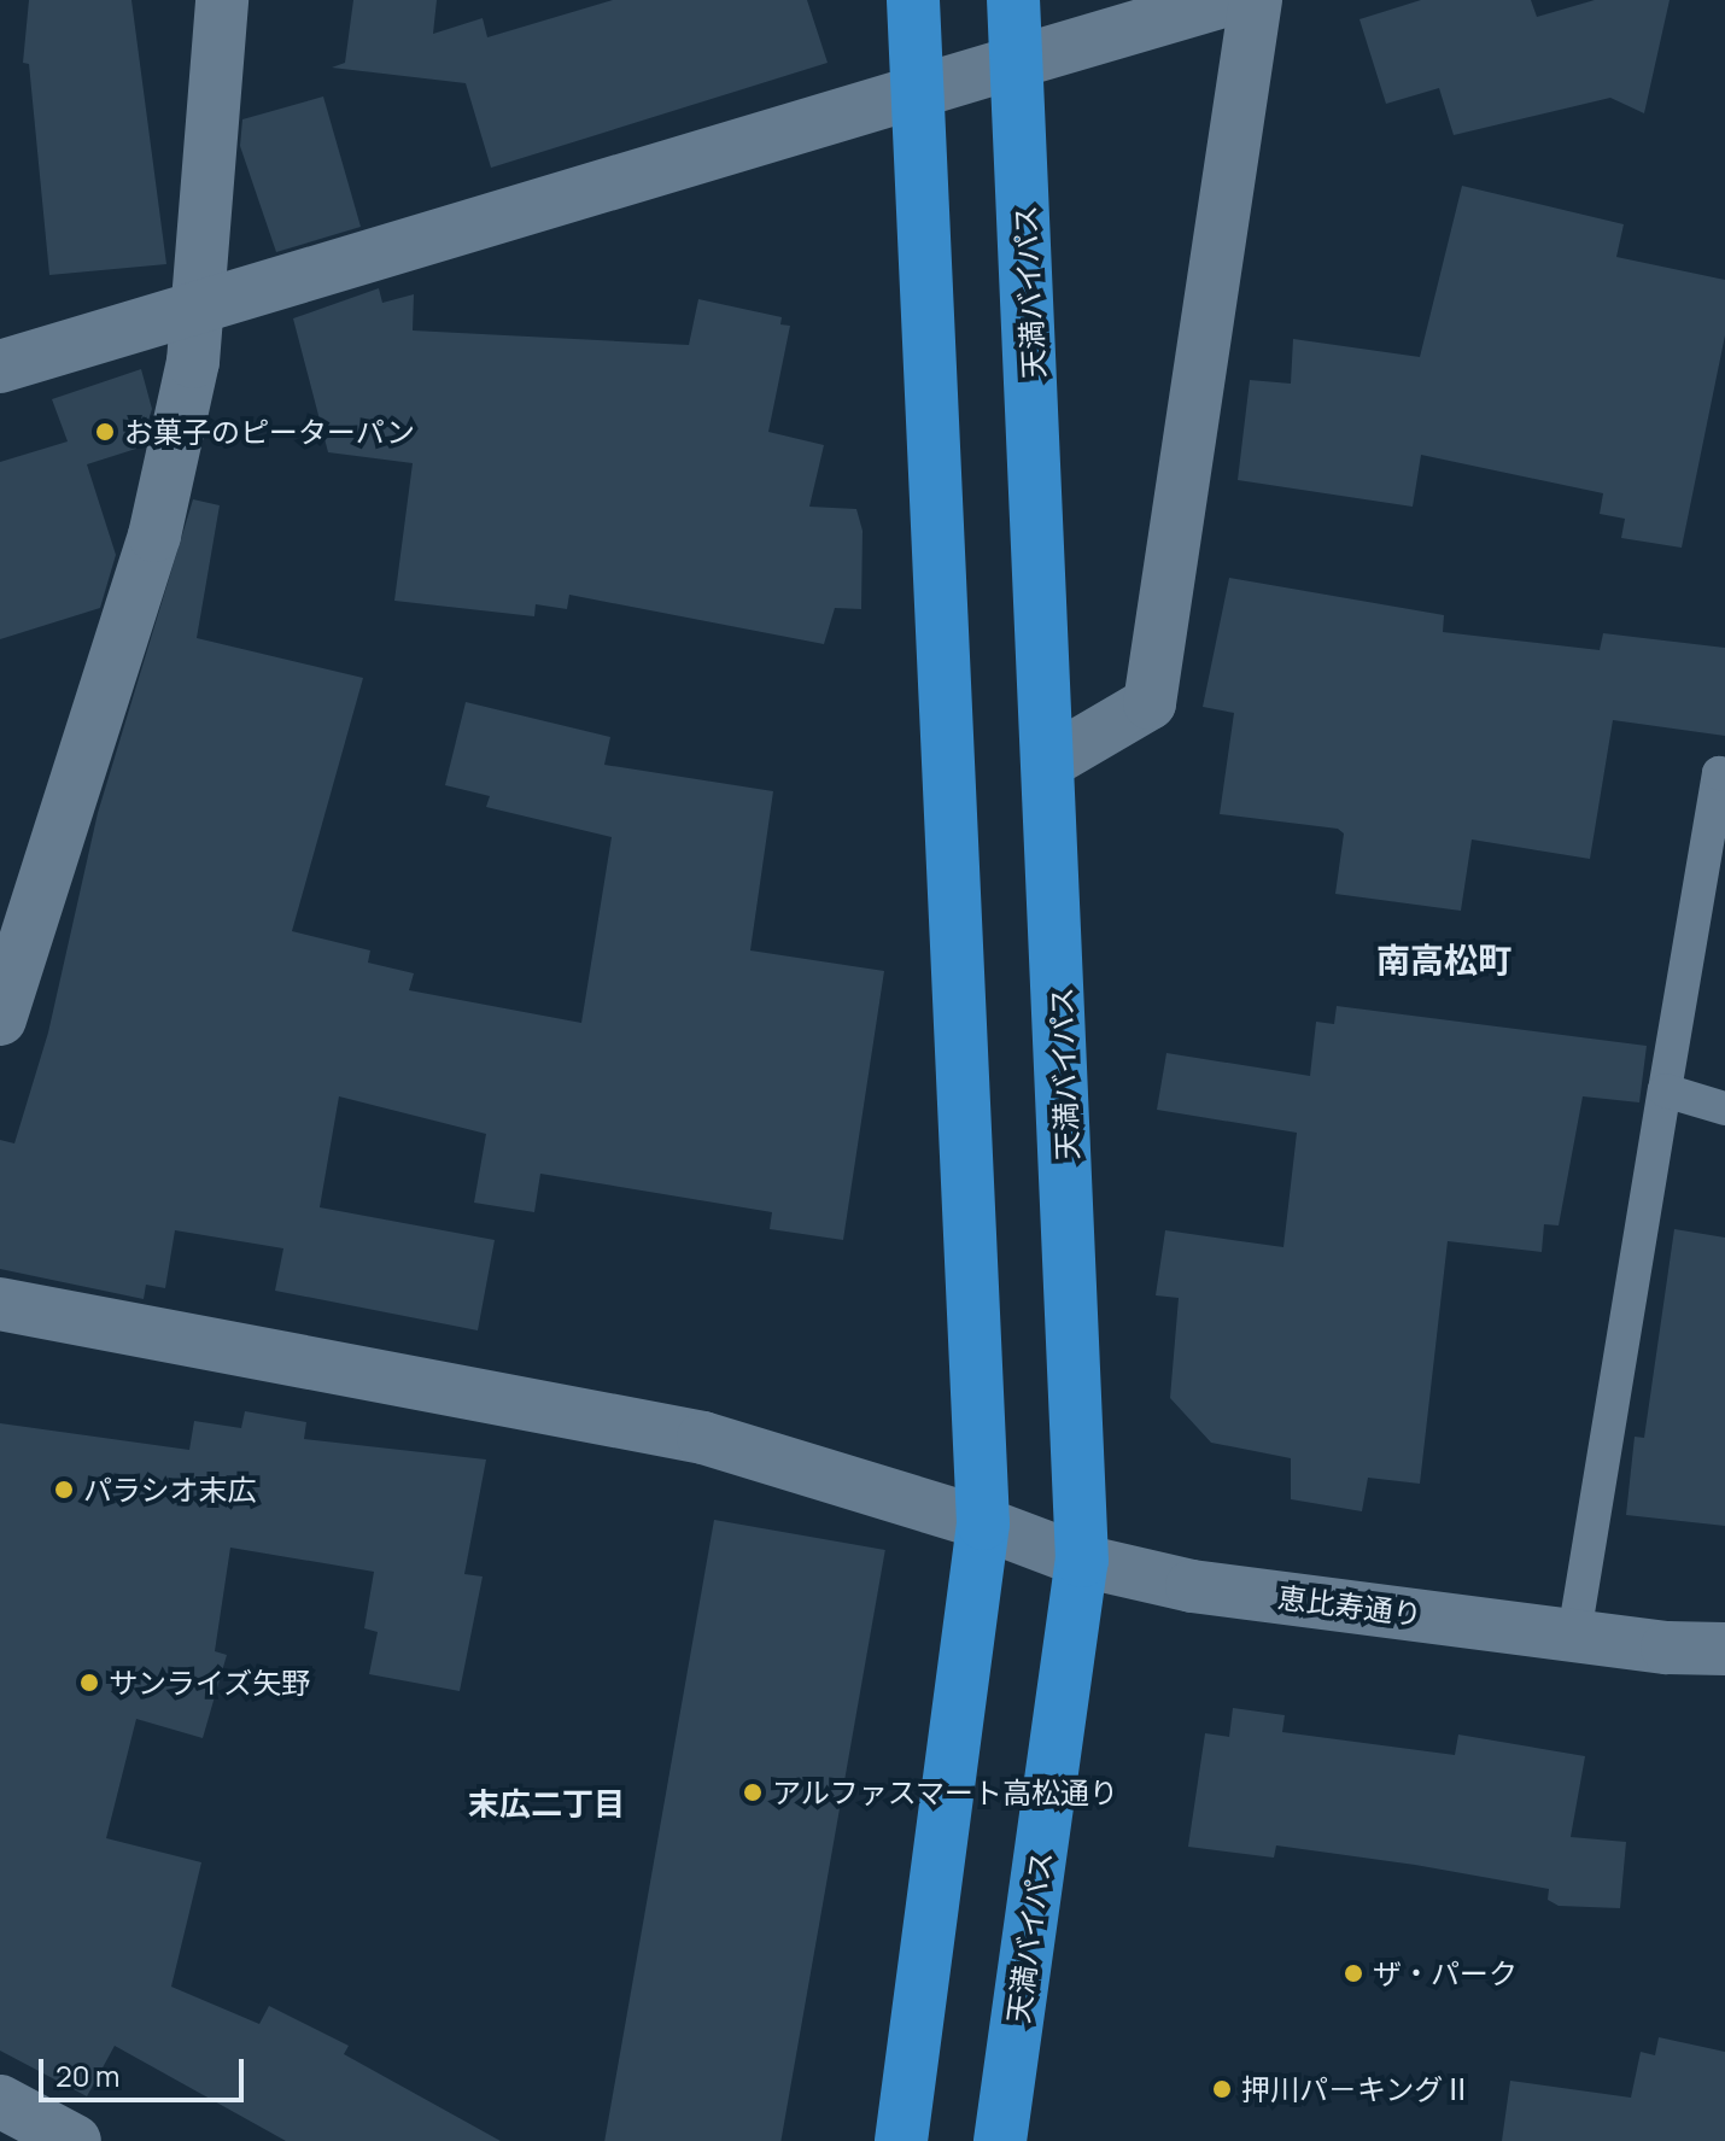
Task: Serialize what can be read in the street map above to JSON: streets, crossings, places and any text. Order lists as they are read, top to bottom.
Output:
{
  "streets": {
    "highway": ["天満バイパス"],
    "street": ["恵比寿通り"]
  },
  "crossings": [
    ["天満バイパス", "恵比寿通り"]
  ],
  "districts": ["南高松町", "末広二丁目"],
  "places": [
    "お菓子のピーターパン",
    "パラシオ末広",
    "サンライズ矢野",
    "アルファスマート高松通り",
    "ザ・パーク",
    "押川パ－キングⅡ"
  ],
  "scale_bar": "20 m"
}
